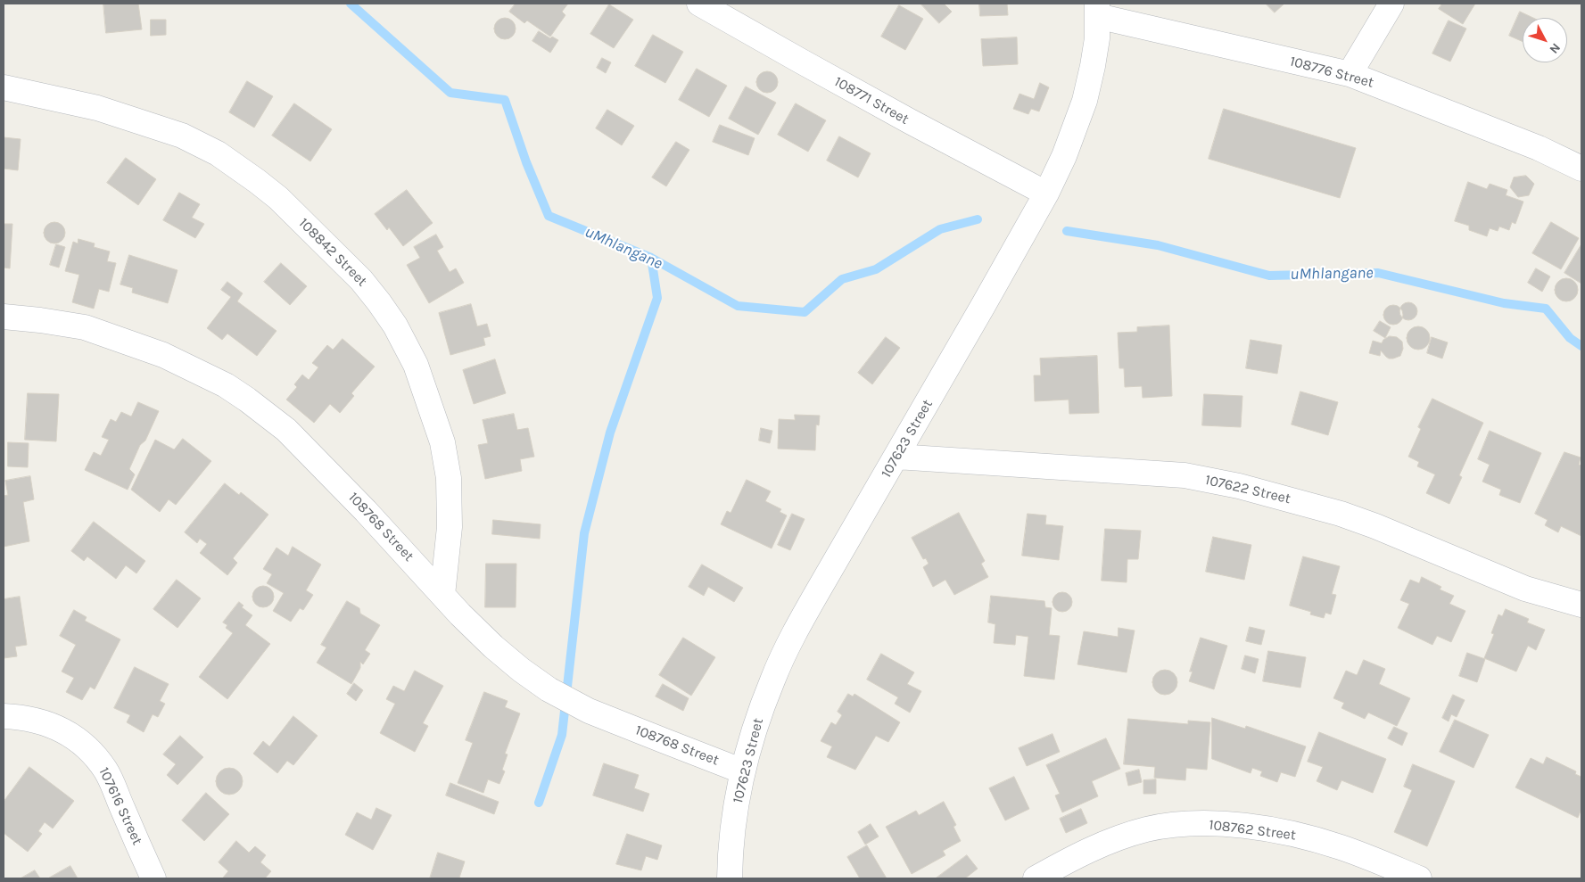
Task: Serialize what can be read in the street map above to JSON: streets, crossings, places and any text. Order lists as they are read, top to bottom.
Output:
{
  "streets": {
    "street": [
      "108776 Street",
      "108771 Street",
      "108842 Street",
      "107623 Street",
      "107622 Street",
      "108768 Street",
      "107616 Street",
      "108762 Street"
    ]
  },
  "crossings": [
    ["108776 Street", "107623 Street"],
    ["108771 Street", "107623 Street"],
    ["108842 Street", "108768 Street"],
    ["107623 Street", "107622 Street"],
    ["107623 Street", "108768 Street"]
  ],
  "water": ["uMhlangane"],
  "north": "bottom right"
}
